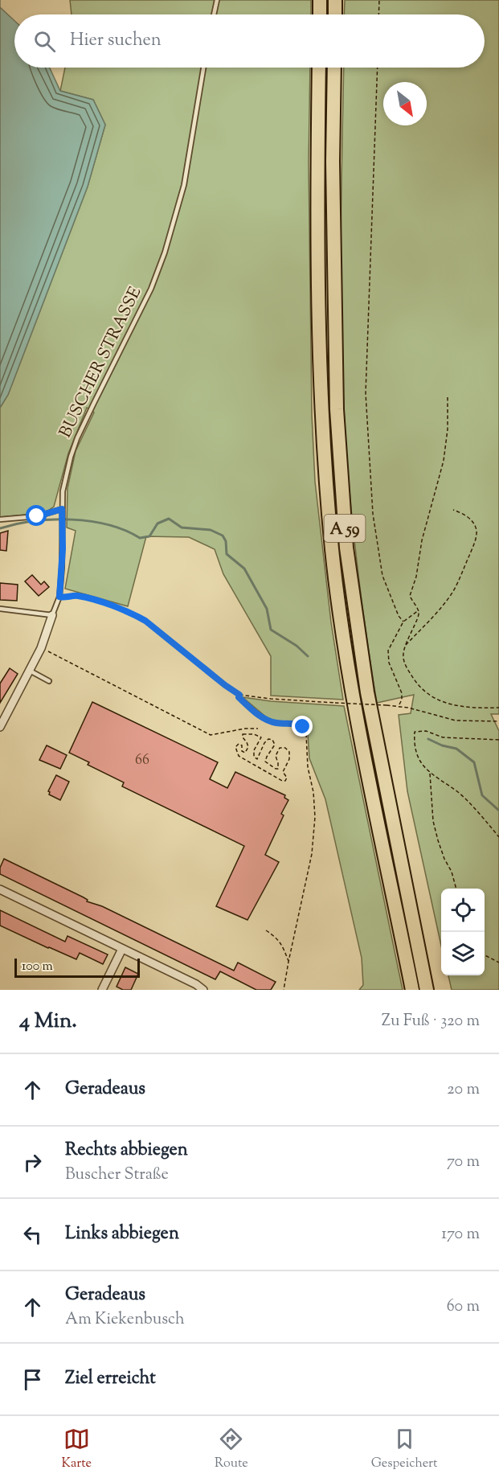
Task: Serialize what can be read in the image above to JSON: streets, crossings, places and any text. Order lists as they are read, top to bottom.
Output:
{
  "streets": {
    "highway": ["A 59"],
    "street": ["BUSCHER STRASSE"]
  },
  "house_numbers": ["66"],
  "scale_bar": "100 m",
  "north": "bottom right",
  "page": {
    "search": "Hier suchen",
    "scale": "100 m",
    "heading": ["4 Min.", "Zu Fuß · 320 m"],
    "list": [
      ["Geradeaus", "20 m"],
      ["Rechts abbiegen", "Buscher Straße", "70 m"],
      ["Links abbiegen", "170 m"],
      ["Geradeaus", "Am Kiekenbusch", "60 m"],
      "Ziel erreicht"
    ],
    "nav": ["Karte", "Route", "Gespeichert"]
  }
}
